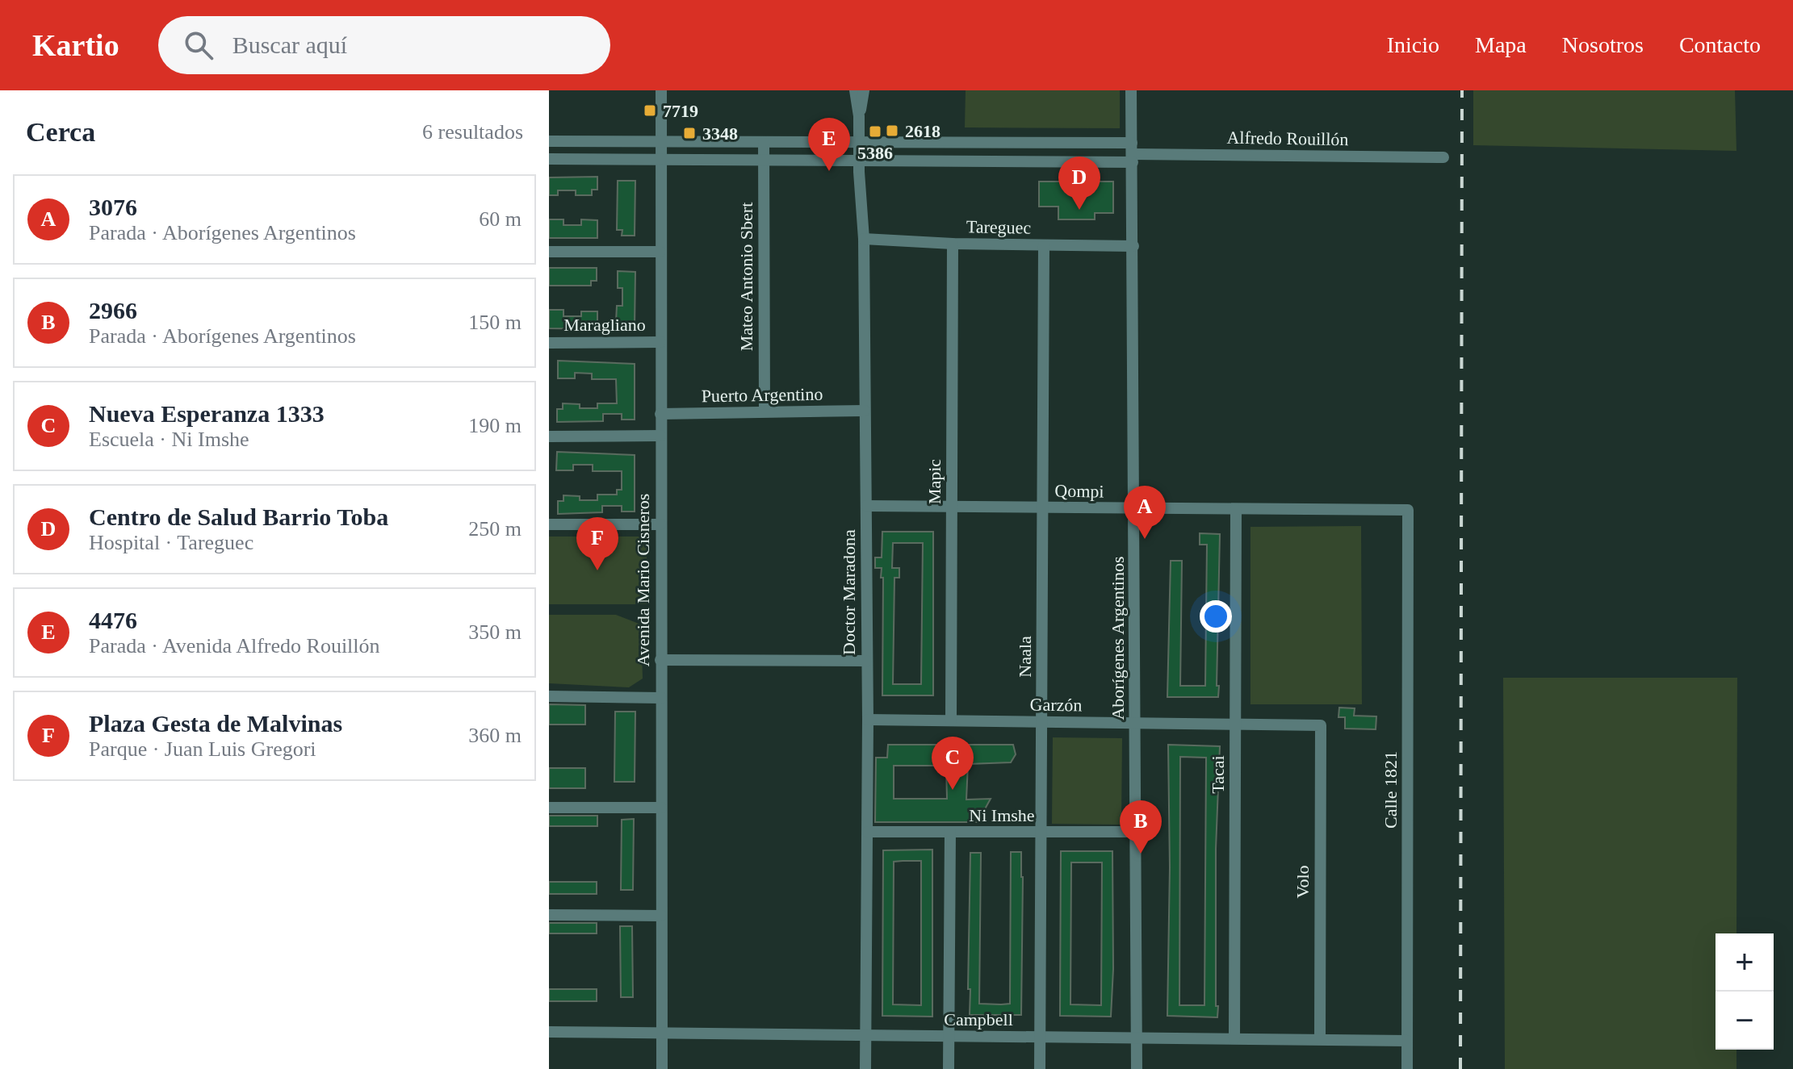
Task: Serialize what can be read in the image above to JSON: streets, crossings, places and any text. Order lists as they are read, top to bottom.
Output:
{
  "streets": {
    "street": [
      "Alfredo Rouillón",
      "Tareguec",
      "Mateo Antonio Sbert",
      "Maragliano",
      "Puerto Argentino",
      "Mapic",
      "Qompi",
      "Avenida Mario Cisneros",
      "Doctor Maradona",
      "Aborígenes Argentinos",
      "Naala",
      "Garzón",
      "Tacai",
      "Calle 1821",
      "Ni Imshe",
      "Volo",
      "Campbell"
    ]
  },
  "crossings": [
    ["Alfredo Rouillón", "Aborígenes Argentinos"],
    ["Tareguec", "Mapic"],
    ["Tareguec", "Doctor Maradona"],
    ["Tareguec", "Aborígenes Argentinos"],
    ["Tareguec", "Naala"],
    ["Mateo Antonio Sbert", "Puerto Argentino"],
    ["Maragliano", "Avenida Mario Cisneros"],
    ["Puerto Argentino", "Avenida Mario Cisneros"],
    ["Puerto Argentino", "Doctor Maradona"],
    ["Mapic", "Qompi"],
    ["Mapic", "Garzón"],
    ["Qompi", "Doctor Maradona"],
    ["Qompi", "Aborígenes Argentinos"],
    ["Qompi", "Naala"],
    ["Qompi", "Tacai"],
    ["Qompi", "Calle 1821"],
    ["Avenida Mario Cisneros", "Campbell"],
    ["Doctor Maradona", "Garzón"],
    ["Doctor Maradona", "Ni Imshe"],
    ["Doctor Maradona", "Campbell"],
    ["Aborígenes Argentinos", "Garzón"],
    ["Aborígenes Argentinos", "Ni Imshe"],
    ["Aborígenes Argentinos", "Campbell"],
    ["Naala", "Garzón"],
    ["Naala", "Ni Imshe"],
    ["Naala", "Campbell"],
    ["Garzón", "Tacai"],
    ["Garzón", "Volo"],
    ["Tacai", "Campbell"],
    ["Calle 1821", "Campbell"],
    ["Volo", "Campbell"]
  ],
  "places": {
    "transit": [
      "7719",
      "2618",
      "5386",
      "3348"
    ]
  },
  "page": {
    "header": "Kartio",
    "search": "Buscar aquí",
    "nav": [
      "Inicio",
      "Mapa",
      "Nosotros",
      "Contacto"
    ],
    "heading": ["Cerca", "6 resultados"],
    "pins": [
      "E",
      "D",
      "A",
      "F",
      "C",
      "B"
    ],
    "list": [
      {
        "mark": "A",
        "name": "3076",
        "note": "Parada · Aborígenes Argentinos",
        "value": "60 m"
      },
      {
        "mark": "B",
        "name": "2966",
        "note": "Parada · Aborígenes Argentinos",
        "value": "150 m"
      },
      {
        "mark": "C",
        "name": "Nueva Esperanza 1333",
        "note": "Escuela · Ni Imshe",
        "value": "190 m"
      },
      {
        "mark": "D",
        "name": "Centro de Salud Barrio Toba",
        "note": "Hospital · Tareguec",
        "value": "250 m"
      },
      {
        "mark": "E",
        "name": "4476",
        "note": "Parada · Avenida Alfredo Rouillón",
        "value": "350 m"
      },
      {
        "mark": "F",
        "name": "Plaza Gesta de Malvinas",
        "note": "Parque · Juan Luis Gregori",
        "value": "360 m"
      }
    ],
    "map_buttons": ["+", "−"]
  }
}
